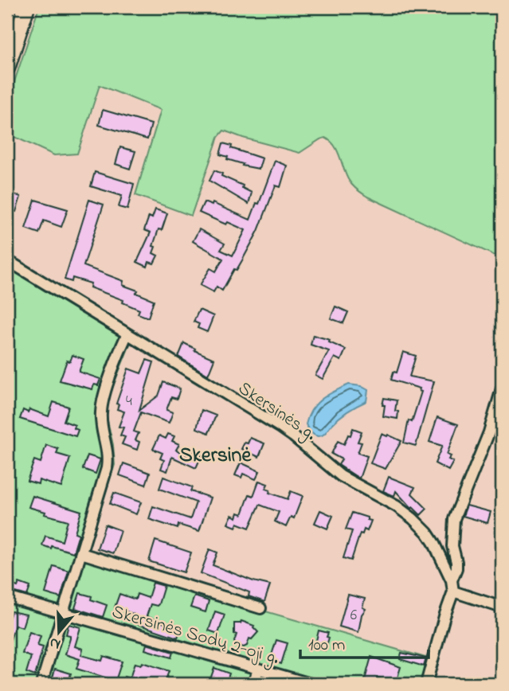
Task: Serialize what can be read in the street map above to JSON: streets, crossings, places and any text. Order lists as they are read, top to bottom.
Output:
{
  "streets": {
    "street": ["Skersinės g.", "Skersinės Sodų 2-oji g."]
  },
  "districts": ["Skersinė"],
  "house_numbers": ["4", "6"],
  "scale_bar": "100 m",
  "north": "bottom"
}
